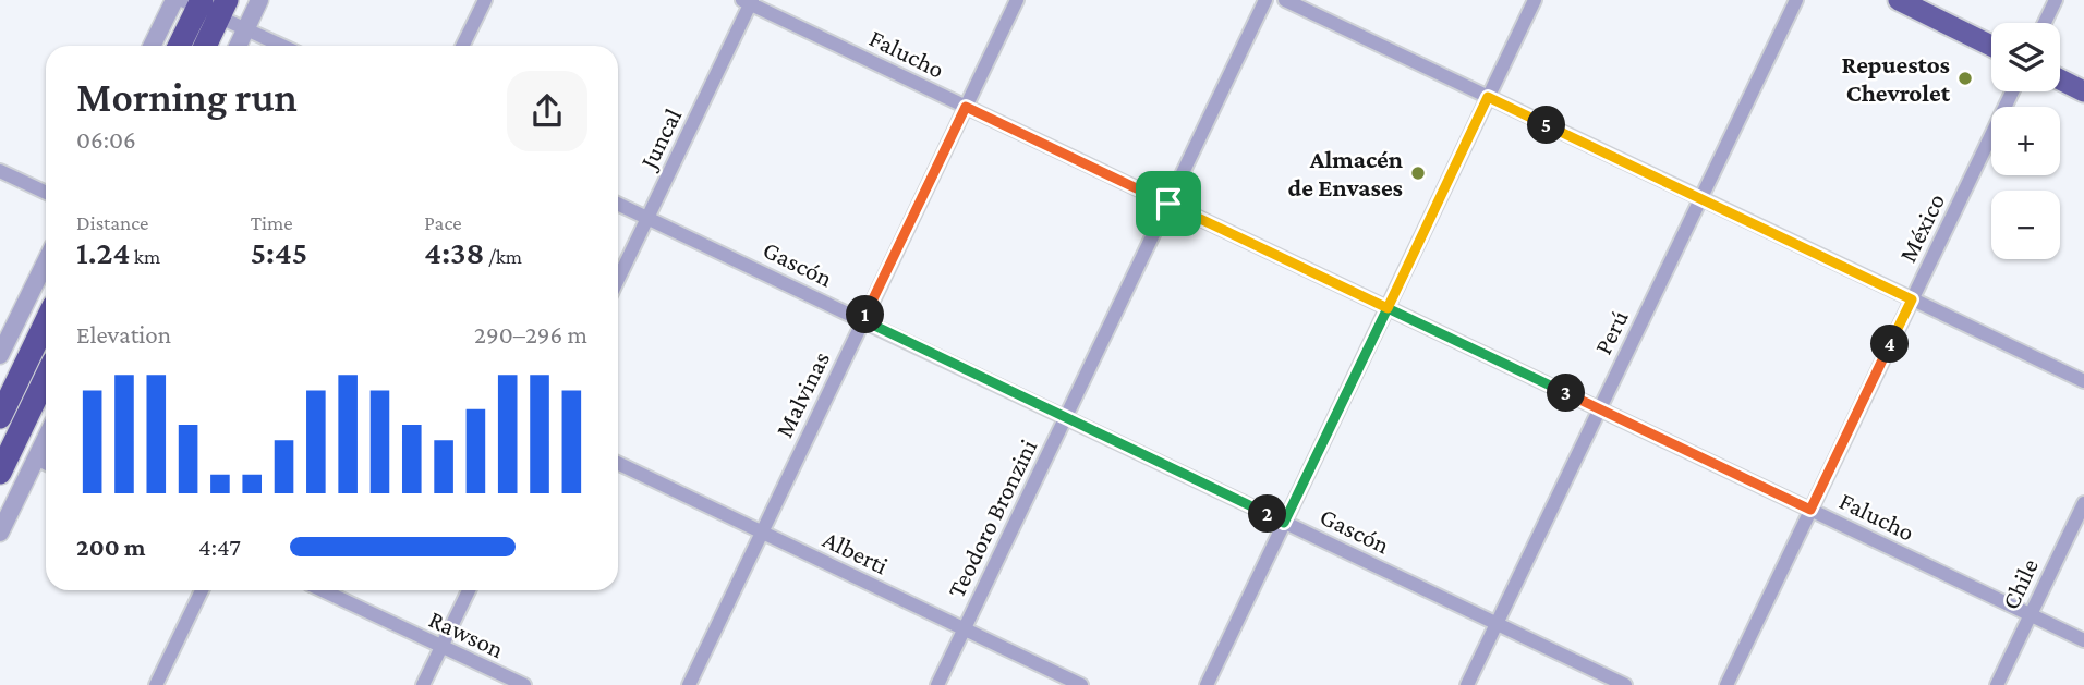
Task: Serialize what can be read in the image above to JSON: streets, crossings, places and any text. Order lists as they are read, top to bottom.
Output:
{
  "streets": {
    "street": [
      "Falucho",
      "Juncal",
      "México",
      "Gascón",
      "Perú",
      "Malvinas",
      "Teodoro Bronzini",
      "Alberti",
      "Chile",
      "Rawson"
    ]
  },
  "crossings": [
    ["Falucho", "Juncal"],
    ["Falucho", "México"],
    ["Falucho", "Perú"],
    ["Falucho", "Malvinas"],
    ["Falucho", "Teodoro Bronzini"],
    ["Falucho", "Chile"],
    ["Juncal", "Gascón"],
    ["Gascón", "Perú"],
    ["Gascón", "Malvinas"],
    ["Gascón", "Teodoro Bronzini"],
    ["Malvinas", "Alberti"],
    ["Teodoro Bronzini", "Alberti"]
  ],
  "places": ["Repuestos Chevrolet", "Almacén de Envases"],
  "page": {
    "map_buttons": ["+", "−"],
    "heading": ["Morning run", "06:06"],
    "pins": [
      "5",
      "1",
      "4",
      "3",
      "2"
    ],
    "stats": [
      ["Distance", "1.24 km"],
      ["Time", "5:45"],
      ["Pace", "4:38 /km"]
    ],
    "chart": ["Elevation", "290–296 m"],
    "list": [
      {
        "name": "200 m",
        "note": "4:47"
      }
    ]
  }
}
